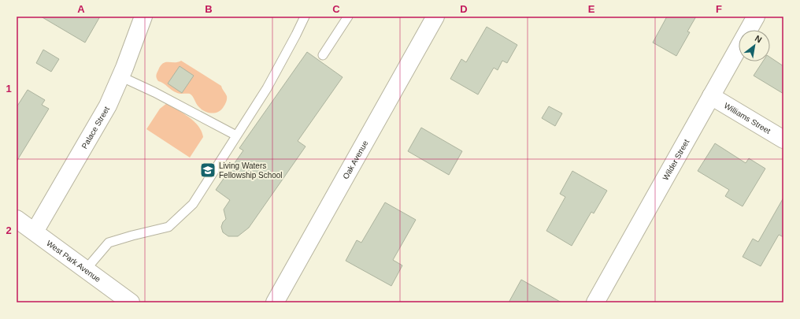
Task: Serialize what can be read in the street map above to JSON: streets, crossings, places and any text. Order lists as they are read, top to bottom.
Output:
{
  "streets": {
    "street": [
      "Williams Street",
      "Palace Street",
      "Oak Avenue",
      "Wilder Street",
      "West Park Avenue"
    ]
  },
  "crossings": [
    ["Williams Street", "Wilder Street"],
    ["Palace Street", "West Park Avenue"]
  ],
  "places": {
    "school or university": ["Living Waters Fellowship School"]
  },
  "north": "top right",
  "grid": {
    "columns": [
      "A",
      "B",
      "C",
      "D",
      "E",
      "F"
    ],
    "rows": ["1", "2"]
  }
}
